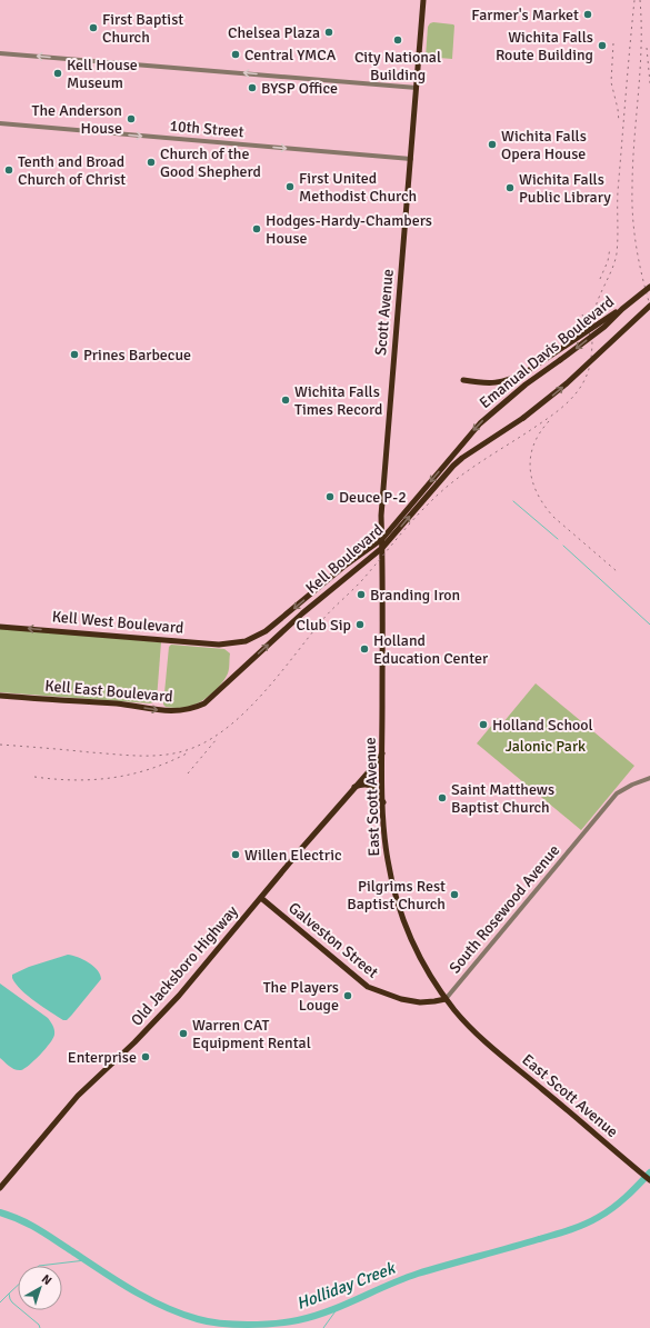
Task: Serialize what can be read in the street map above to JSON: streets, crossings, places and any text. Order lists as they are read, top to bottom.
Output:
{
  "streets": {
    "main road": [
      "Scott Avenue",
      "Emanual Davis Boulevard",
      "Kell Boulevard",
      "Kell West Boulevard",
      "Kell East Boulevard",
      "East Scott Avenue",
      "Galveston Street",
      "Old Jacksboro Highway"
    ],
    "street": ["10th Street", "South Rosewood Avenue"]
  },
  "crossings": [
    ["10th Street", "Scott Avenue"],
    ["Scott Avenue", "Kell Boulevard"],
    ["Scott Avenue", "East Scott Avenue"],
    ["Emanual Davis Boulevard", "Kell Boulevard"],
    ["Kell Boulevard", "Kell West Boulevard"],
    ["Kell Boulevard", "Kell East Boulevard"],
    ["Kell Boulevard", "East Scott Avenue"],
    ["East Scott Avenue", "South Rosewood Avenue"],
    ["East Scott Avenue", "Galveston Street"],
    ["East Scott Avenue", "Old Jacksboro Highway"],
    ["South Rosewood Avenue", "Galveston Street"],
    ["Galveston Street", "Old Jacksboro Highway"]
  ],
  "one_way": ["10th Street", "Kell West Boulevard", "Kell East Boulevard"],
  "water": ["Holliday Creek"],
  "parks": ["Jalonic Park"],
  "places": [
    "Farmer's Market",
    "First Baptist Church",
    "Chelsea Plaza",
    "City National Building",
    "Wichita Falls Route Building",
    "Central YMCA",
    "Kell House Museum",
    "BYSP Office",
    "The Anderson House",
    "Wichita Falls Opera House",
    "Church of the Good Shepherd",
    "Tenth and Broad Church of Christ",
    "First United Methodist Church",
    "Wichita Falls Public Library",
    "Hodges-Hardy-Chambers House",
    "Prines Barbecue",
    "Wichita Falls Times Record",
    "Deuce P-2",
    "Branding Iron",
    "Club Sip",
    "Holland Education Center",
    "Holland School",
    "Saint Matthews Baptist Church",
    "Willen Electric",
    "Pilgrims Rest Baptist Church",
    "The Players Louge",
    "Warren CAT Equipment Rental",
    "Enterprise"
  ],
  "north": "top right"
}
